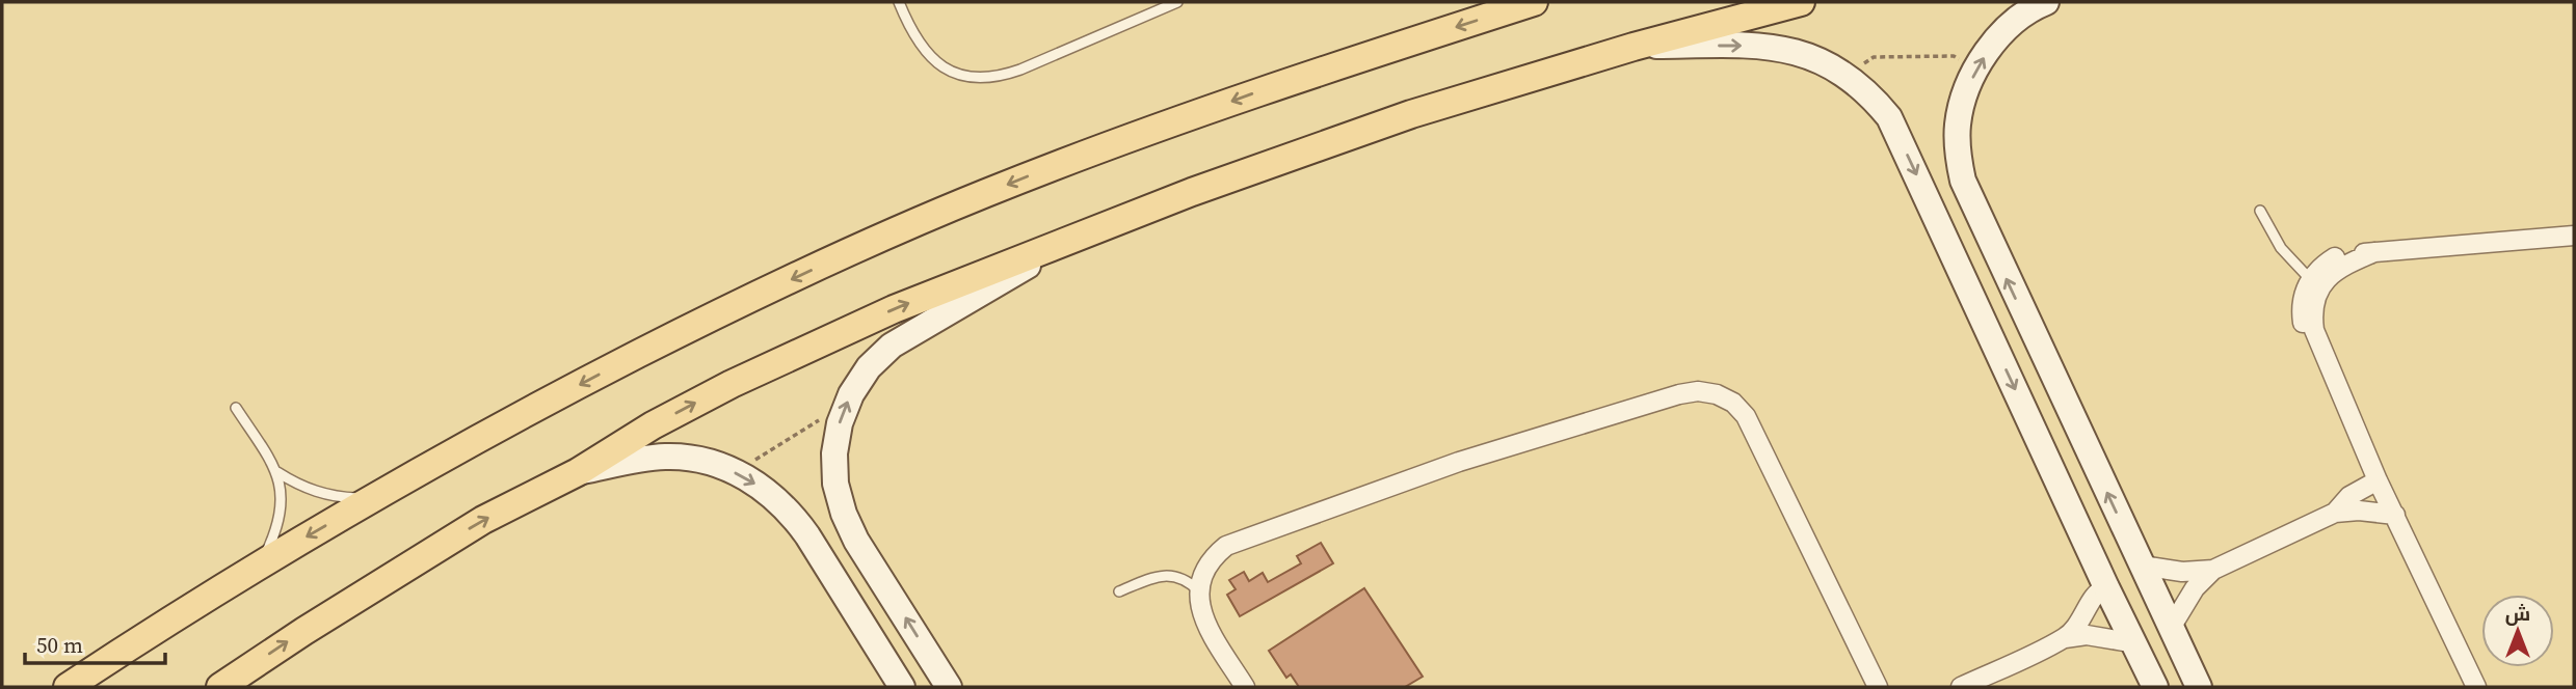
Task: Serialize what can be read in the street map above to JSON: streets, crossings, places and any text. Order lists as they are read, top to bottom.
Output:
{
  "scale_bar": "50 m",
  "north": "top"
}
